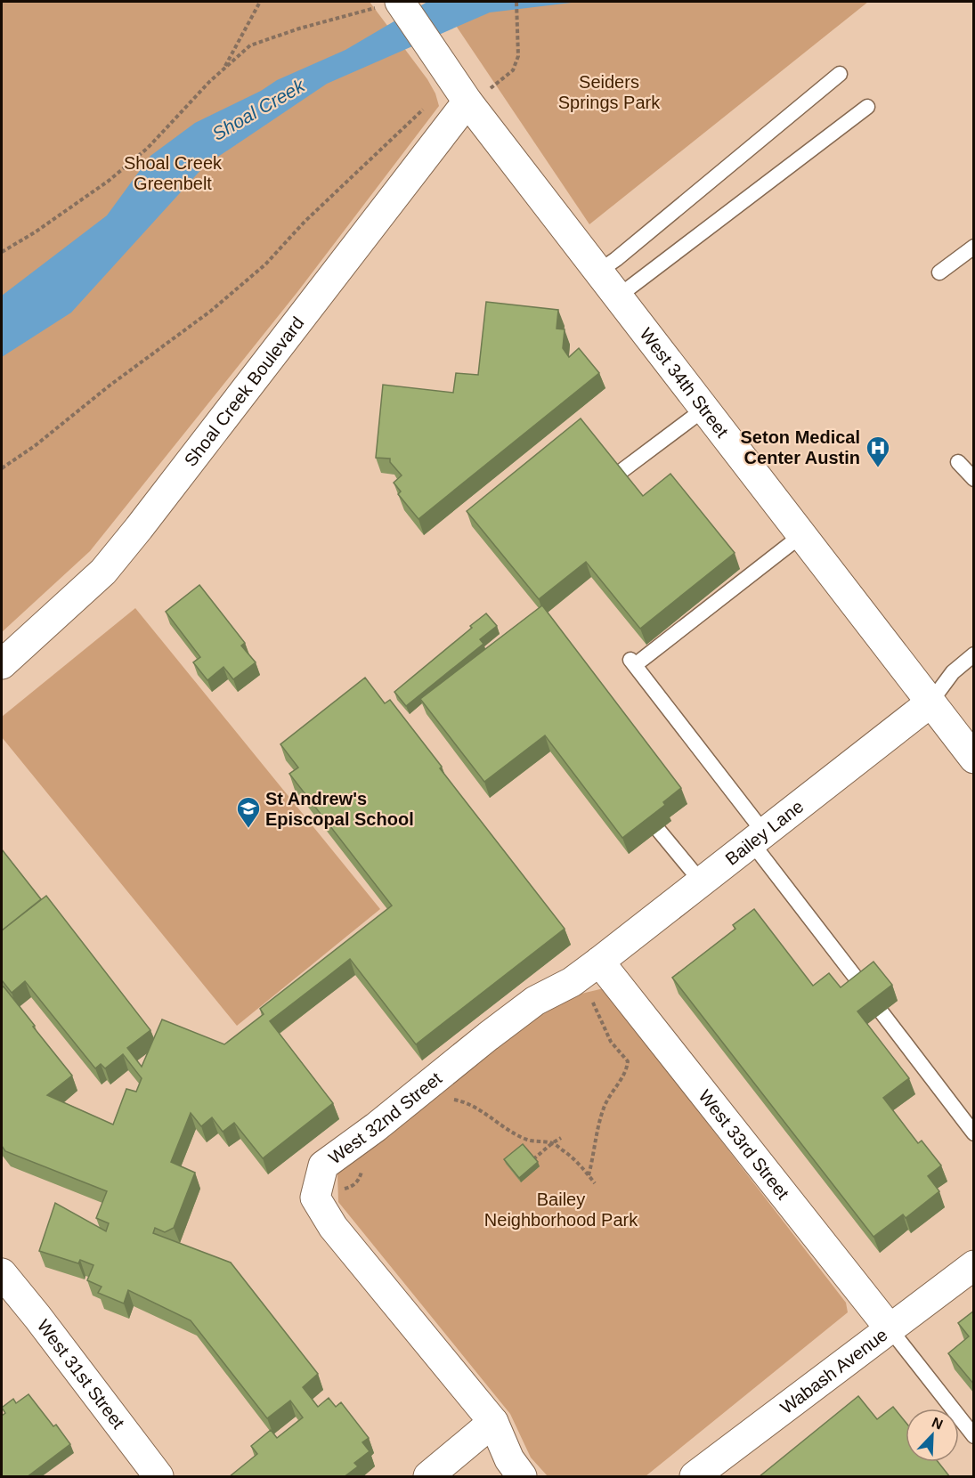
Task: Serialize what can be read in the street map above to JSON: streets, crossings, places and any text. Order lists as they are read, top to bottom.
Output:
{
  "streets": {
    "street": [
      "West 34th Street",
      "Shoal Creek Boulevard",
      "Bailey Lane",
      "West 32nd Street",
      "West 33rd Street",
      "Wabash Avenue",
      "West 31st Street"
    ]
  },
  "crossings": [
    ["West 34th Street", "Shoal Creek Boulevard"],
    ["West 34th Street", "Bailey Lane"],
    ["Bailey Lane", "West 32nd Street"],
    ["Bailey Lane", "West 33rd Street"],
    ["West 32nd Street", "West 33rd Street"],
    ["West 33rd Street", "Wabash Avenue"]
  ],
  "water": ["Shoal Creek"],
  "parks": ["Seiders Springs Park", "Shoal Creek Greenbelt", "Bailey Neighborhood Park"],
  "places": {
    "hospital": ["Seton Medical Center Austin"],
    "school or university": ["St Andrew's Episcopal School"]
  },
  "north": "top right"
}
